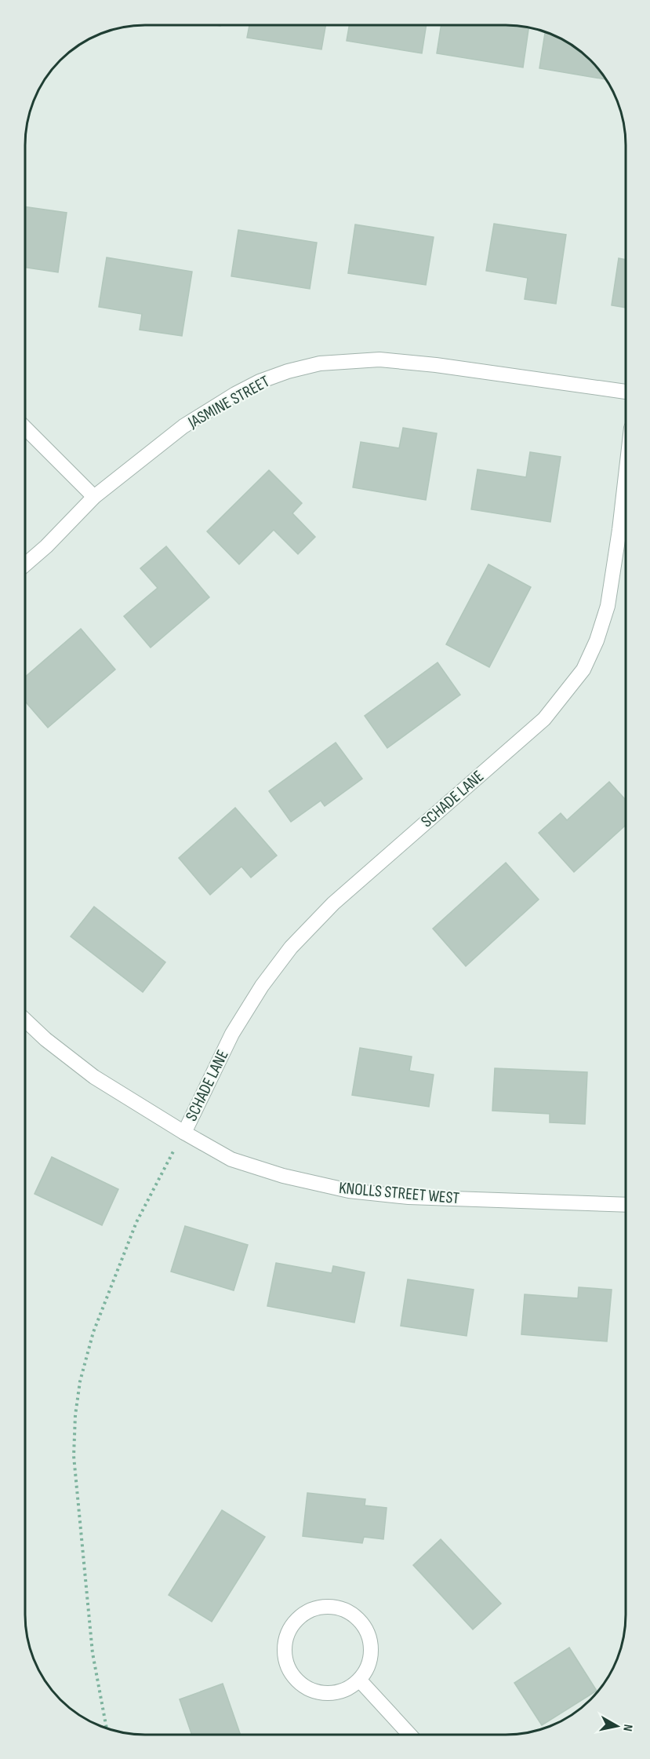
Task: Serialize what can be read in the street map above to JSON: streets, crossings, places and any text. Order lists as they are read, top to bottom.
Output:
{
  "streets": {
    "street": ["JASMINE STREET", "SCHADE LANE", "KNOLLS STREET WEST"]
  },
  "crossings": [
    ["SCHADE LANE", "KNOLLS STREET WEST"]
  ],
  "north": "right"
}
